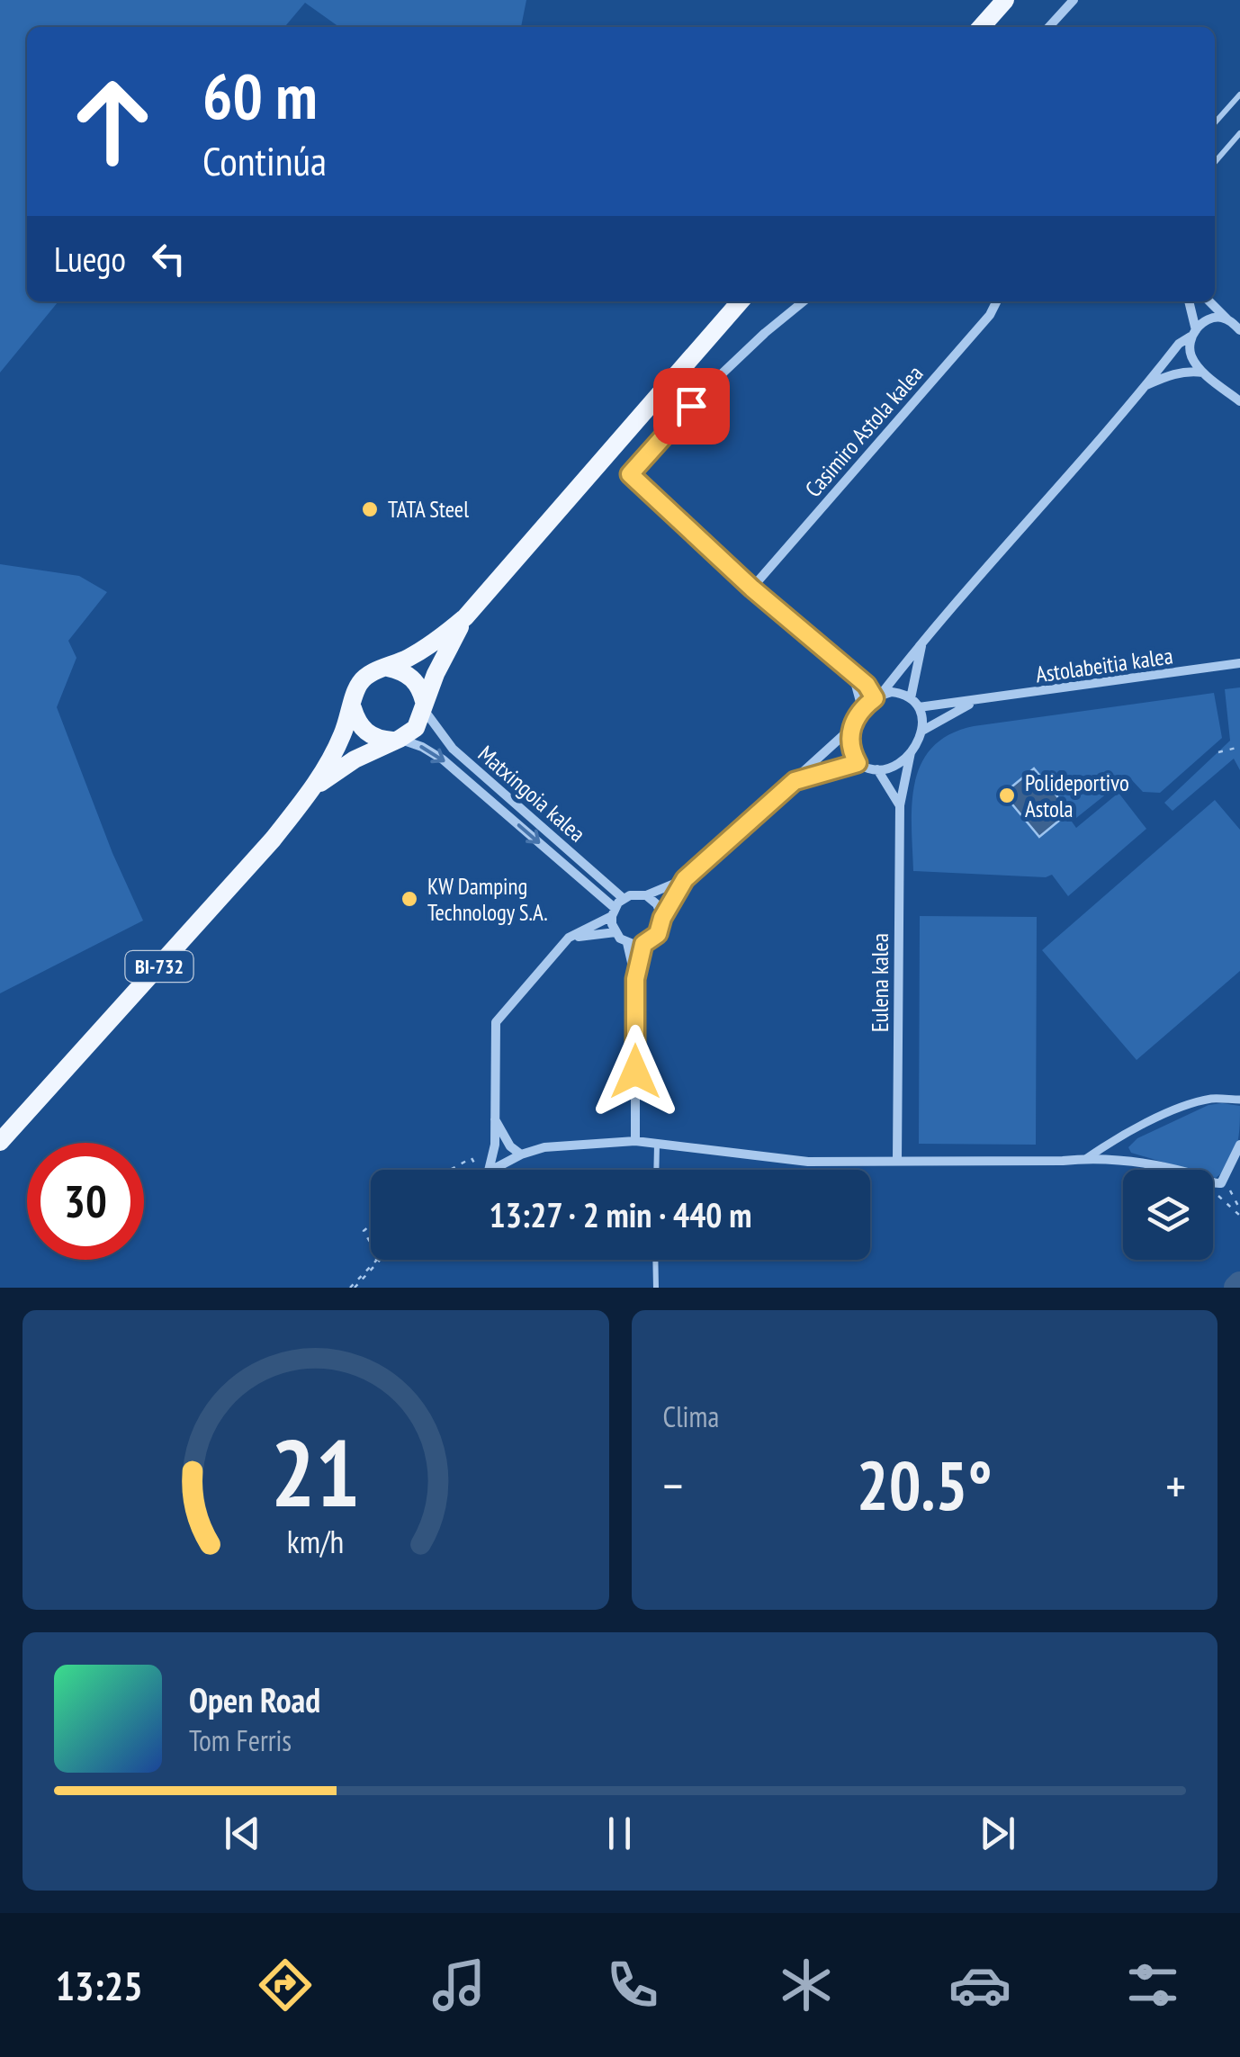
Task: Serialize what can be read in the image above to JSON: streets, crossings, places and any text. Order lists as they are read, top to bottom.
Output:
{
  "streets": {
    "main road": ["BI-732"],
    "street": [
      "Casimiro Astola kalea",
      "Astolabeitia kalea",
      "Matxingoia kalea",
      "Eulena kalea"
    ]
  },
  "crossings": [
    ["Astolabeitia kalea", "Eulena kalea"],
    ["Matxingoia kalea", "BI-732"]
  ],
  "places": ["TATA Steel", "Polideportivo Astola", "KW Damping Technology S.A."],
  "page": {
    "turn": ["60 m", "Continúa"],
    "then": "Luego",
    "limit": "30",
    "trip": "13:27 · 2 min · 440 m",
    "tile": "Clima",
    "heat": ["−", "20.5°", "+"],
    "song": ["Open Road", "Tom Ferris"],
    "tabs": "13:25",
    "gauge": ["21", "km/h"]
  }
}
